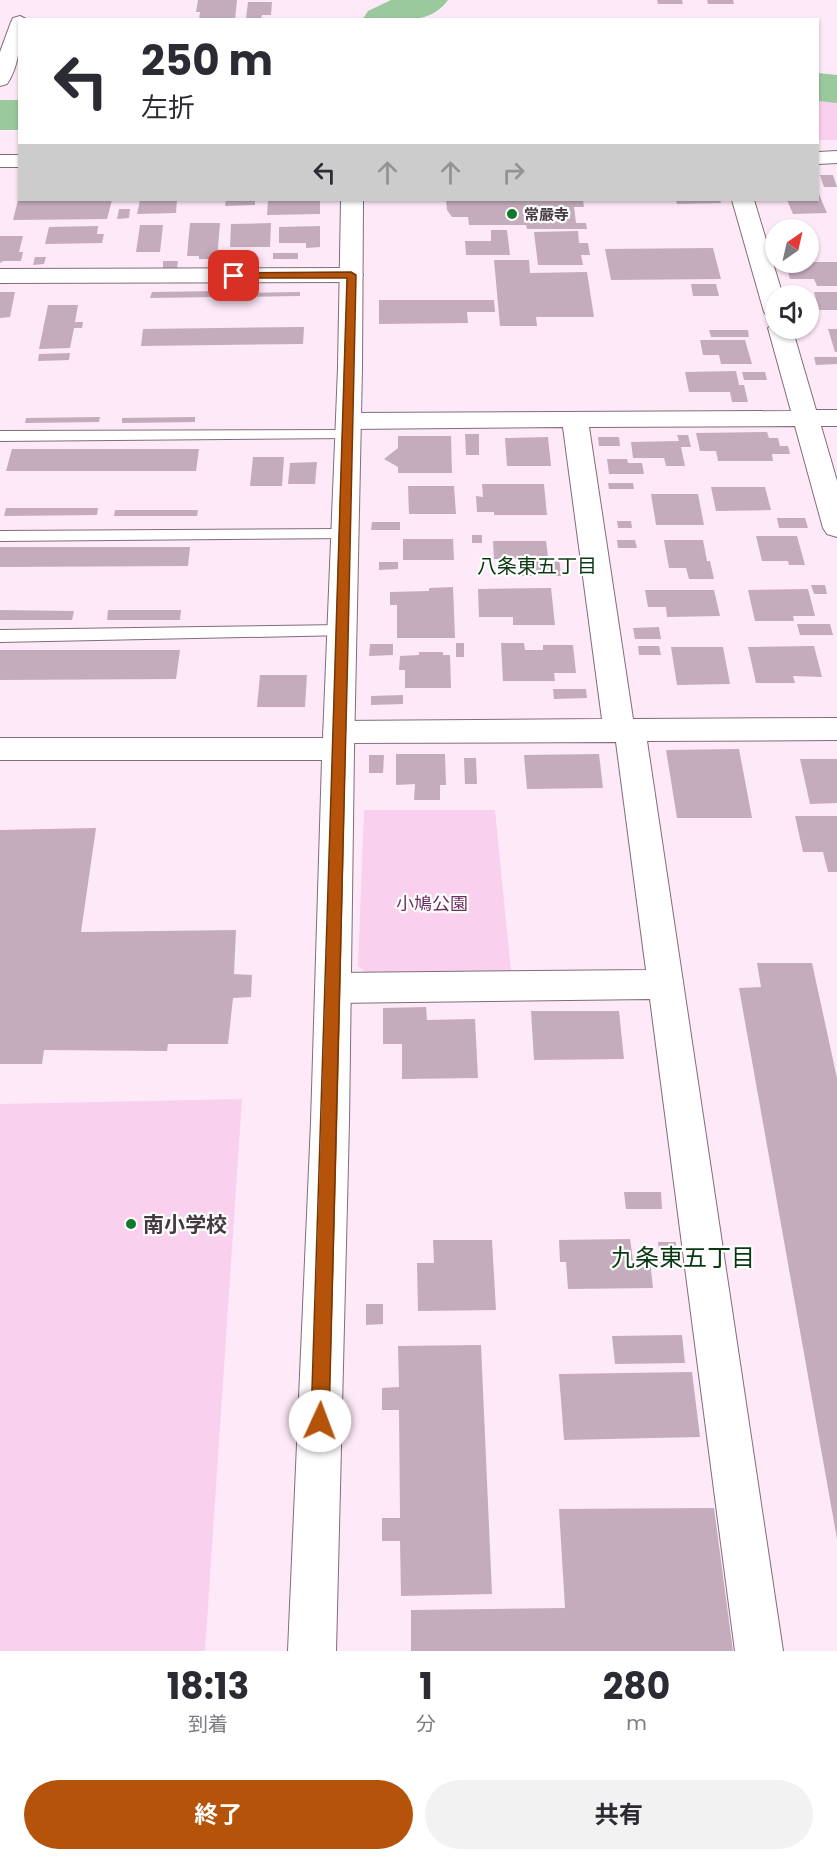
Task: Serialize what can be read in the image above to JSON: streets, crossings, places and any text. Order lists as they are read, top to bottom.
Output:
{
  "districts": ["八条東五丁目", "九条東五丁目"],
  "parks": ["小鳩公園"],
  "places": ["常嚴寺", "南小学校"],
  "north": "top right",
  "page": {
    "turn": ["250 m", "左折"],
    "eta": [
      "18:13",
      "到着",
      "1",
      "分",
      "280",
      "m"
    ],
    "buttons": ["終了", "共有"]
  }
}
